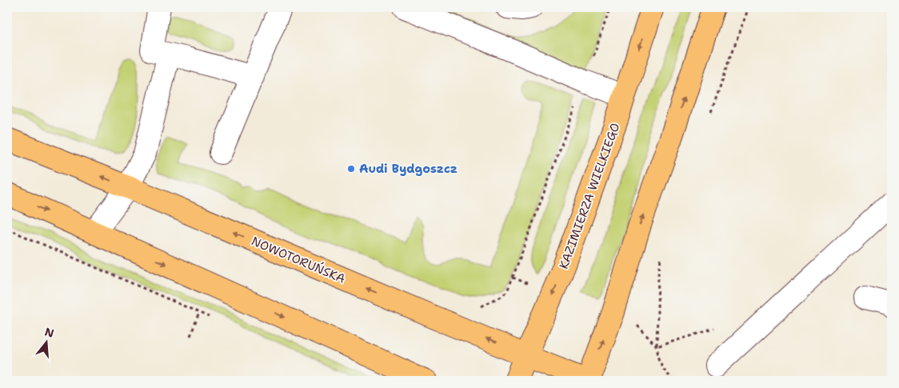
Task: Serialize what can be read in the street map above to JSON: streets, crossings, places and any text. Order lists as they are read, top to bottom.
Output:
{
  "streets": {
    "main road": ["KAZIMIERZA WIELKIEGO", "NOWOTORUŃSKA"]
  },
  "crossings": [
    ["KAZIMIERZA WIELKIEGO", "NOWOTORUŃSKA"]
  ],
  "places": ["Audi Bydgoszcz"],
  "north": "top"
}
